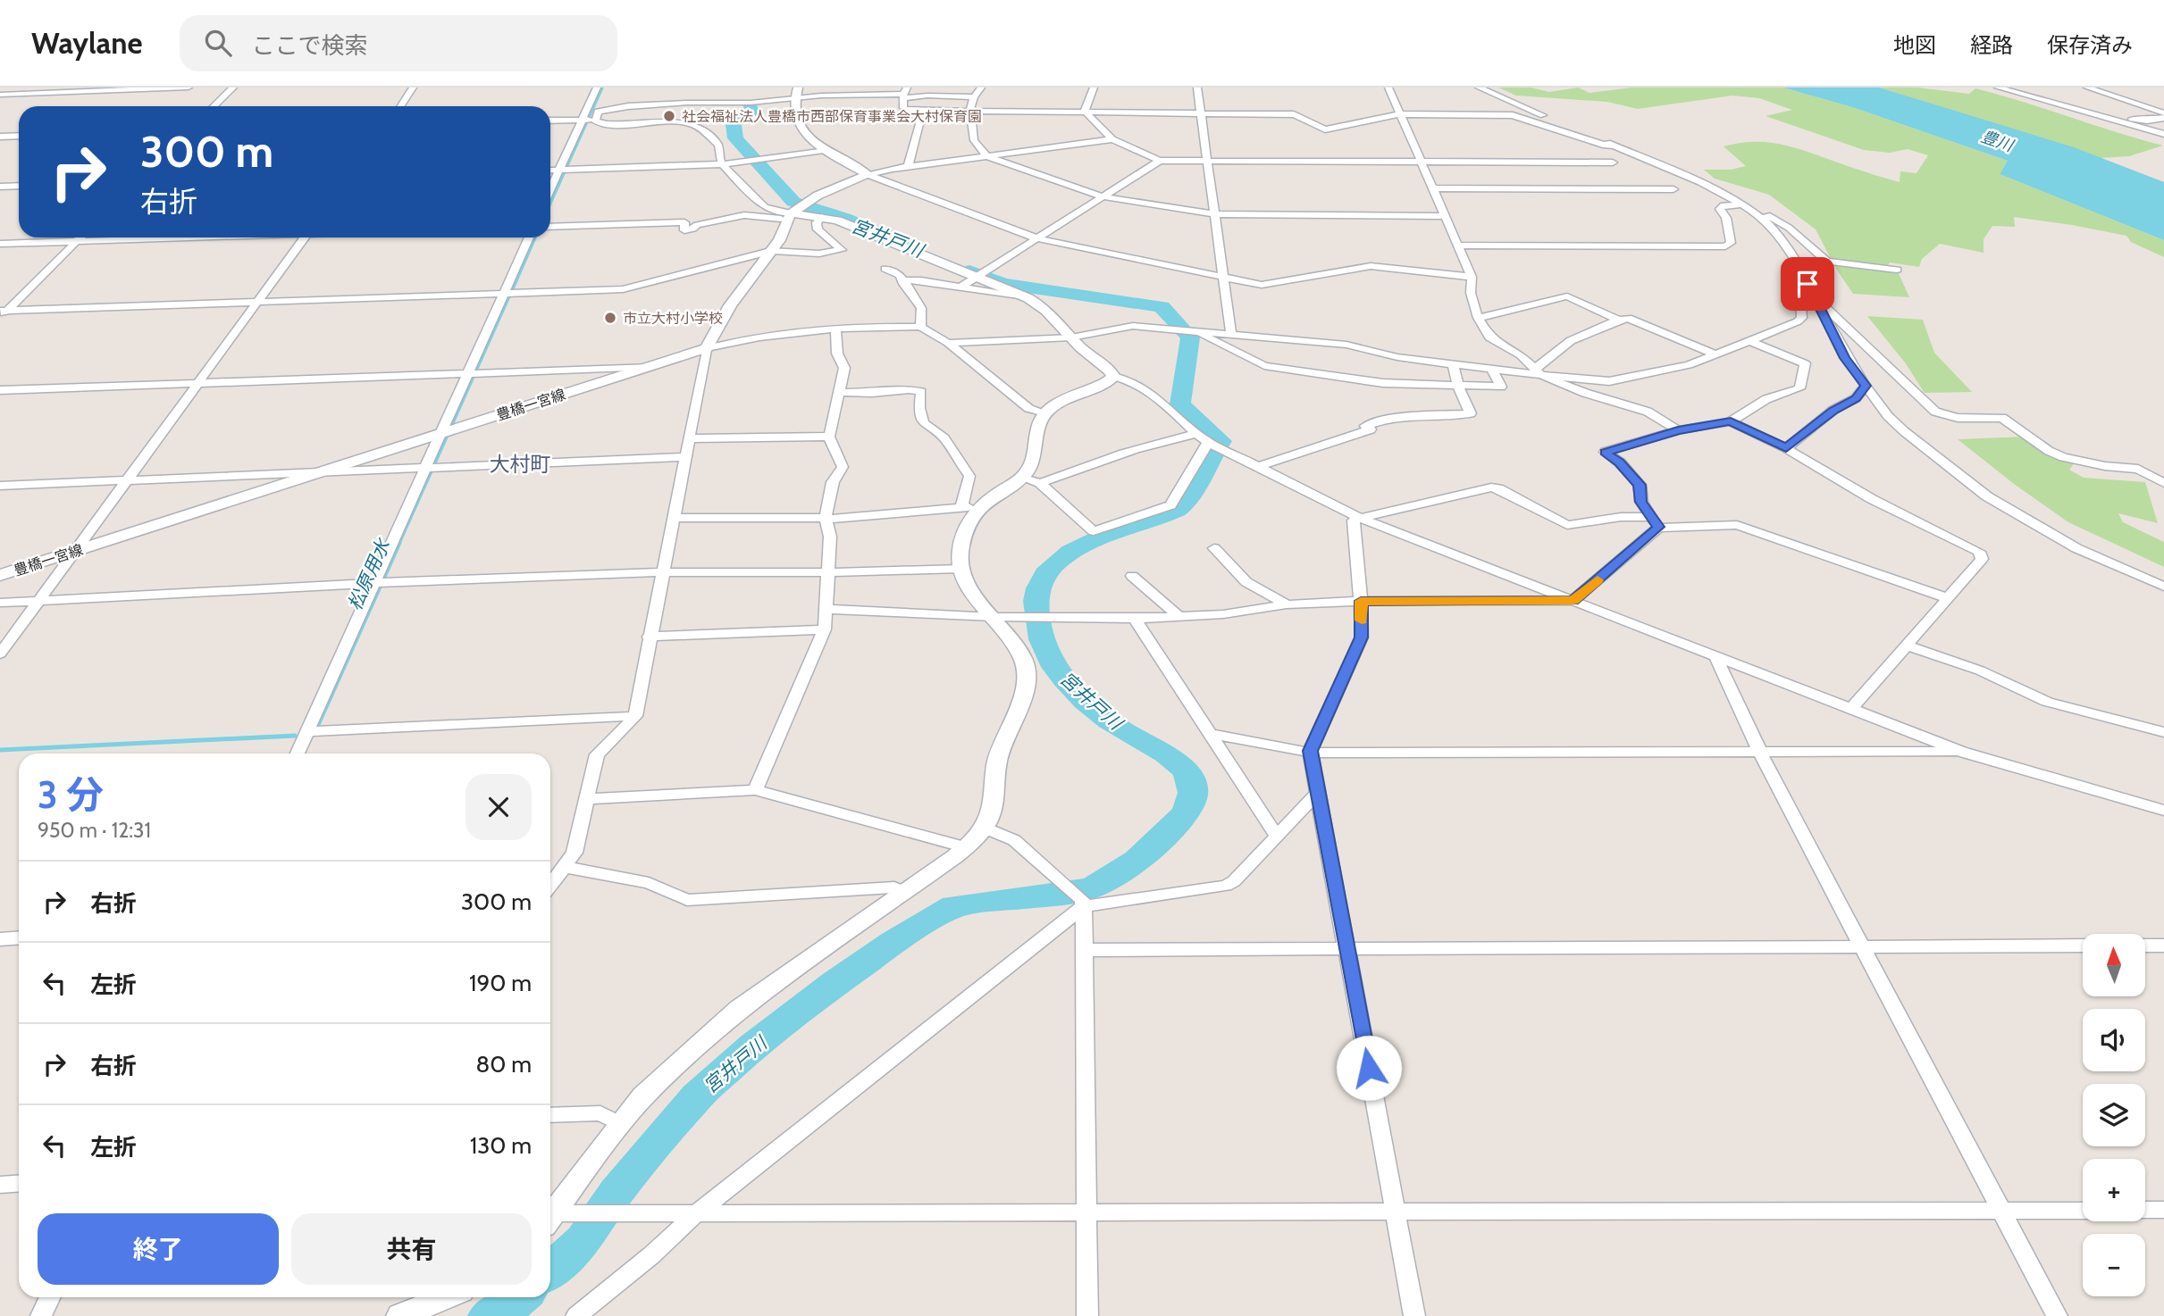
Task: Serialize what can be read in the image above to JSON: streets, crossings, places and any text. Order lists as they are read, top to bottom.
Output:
{
  "streets": {
    "street": ["豊橋一宮線"]
  },
  "districts": ["大村町"],
  "water": ["豊川", "宮井戸川", "松原用水"],
  "places": ["社会福祉法人豊橋市西部保育事業会大村保育園", "市立大村小学校"],
  "north": "top",
  "page": {
    "header": "Waylane",
    "search": "ここで検索",
    "nav": ["地図", "経路", "保存済み"],
    "turn": ["300 m", "右折"],
    "heading": ["3 分", "950 m · 12:31"],
    "list": [
      {
        "name": "右折",
        "value": "300 m"
      },
      {
        "name": "左折",
        "value": "190 m"
      },
      {
        "name": "右折",
        "value": "80 m"
      },
      {
        "name": "左折",
        "value": "130 m"
      }
    ],
    "map_buttons": ["+", "−"],
    "buttons": ["終了", "共有"]
  }
}
